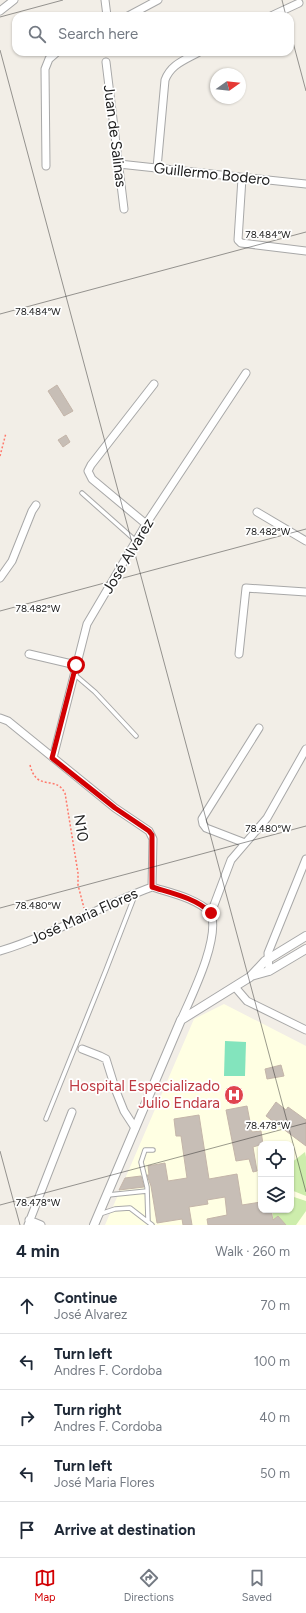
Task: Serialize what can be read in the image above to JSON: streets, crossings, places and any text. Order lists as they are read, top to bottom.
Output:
{
  "streets": {
    "street": [
      "Juan de Salinas",
      "Guillermo Bodero",
      "José Alvarez",
      "José Maria Flores"
    ],
    "path": ["N10"]
  },
  "crossings": [
    ["Juan de Salinas", "Guillermo Bodero"],
    ["N10", "José Maria Flores"]
  ],
  "places": {
    "hospital": ["Hospital Especializado Julio Endara"]
  },
  "north": "right",
  "page": {
    "search": "Search here",
    "heading": ["4 min", "Walk · 260 m"],
    "list": [
      ["Continue", "José Alvarez", "70 m"],
      ["Turn left", "Andres F. Cordoba", "100 m"],
      ["Turn right", "Andres F. Cordoba", "40 m"],
      ["Turn left", "José Maria Flores", "50 m"],
      "Arrive at destination"
    ],
    "nav": ["Map", "Directions", "Saved"]
  },
  "coordinates": [
    "78.484°W",
    "78.482°W",
    "78.480°W",
    "78.478°W"
  ]
}
